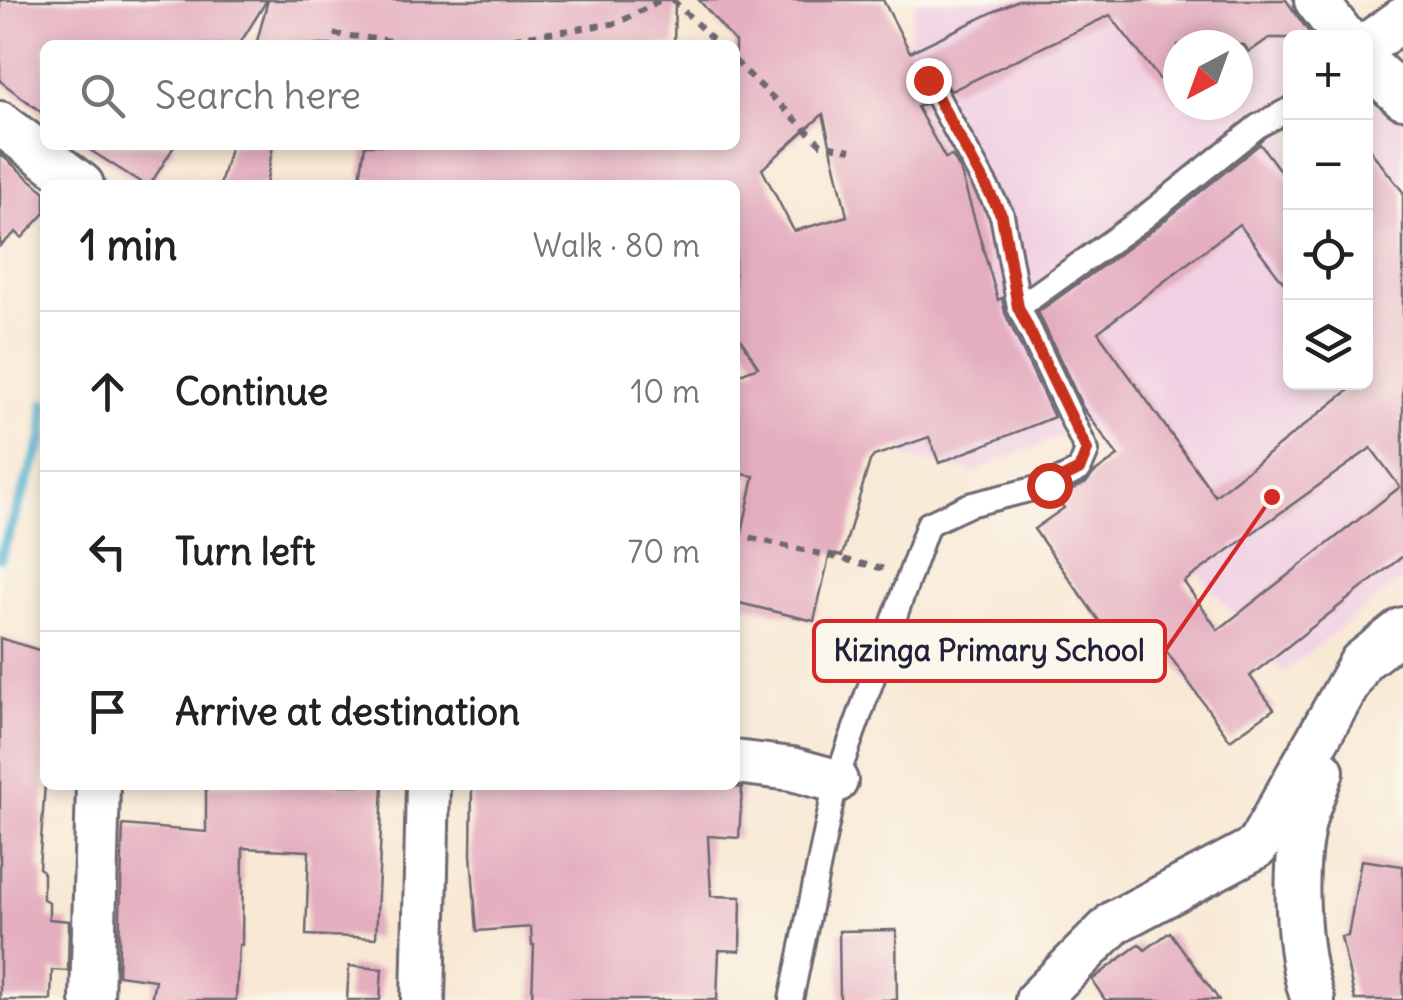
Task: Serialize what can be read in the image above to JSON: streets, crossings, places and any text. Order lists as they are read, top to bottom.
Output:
{
  "places": ["Kizinga Primary School"],
  "north": "bottom left",
  "page": {
    "map_buttons": ["+", "−"],
    "search": "Search here",
    "heading": ["1 min", "Walk · 80 m"],
    "list": [
      ["Continue", "10 m"],
      ["Turn left", "70 m"],
      "Arrive at destination"
    ]
  }
}
